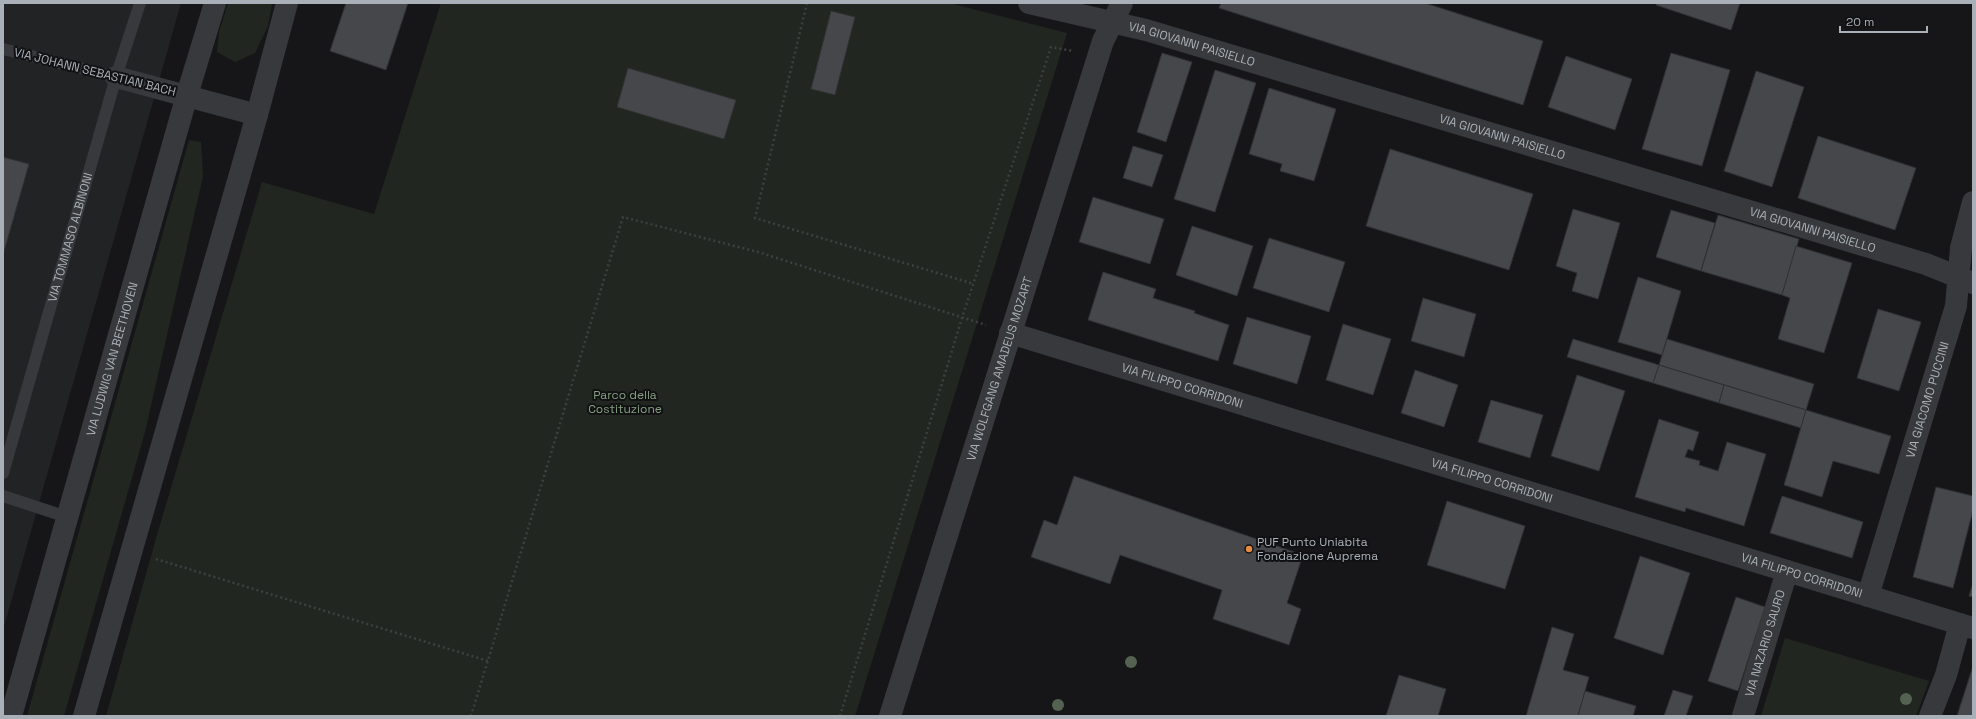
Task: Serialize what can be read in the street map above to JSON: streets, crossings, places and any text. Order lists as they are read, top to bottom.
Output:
{
  "streets": {
    "street": [
      "VIA GIOVANNI PAISIELLO",
      "VIA JOHANN SEBASTIAN BACH",
      "VIA LUDWIG VAN BEETHOVEN",
      "VIA WOLFGANG AMADEUS MOZART",
      "VIA FILIPPO CORRIDONI",
      "VIA GIACOMO PUCCINI",
      "VIA NAZARIO SAURO"
    ],
    "lane": ["VIA TOMMASO ALBINONI"]
  },
  "crossings": [
    ["VIA GIOVANNI PAISIELLO", "VIA WOLFGANG AMADEUS MOZART"],
    ["VIA GIOVANNI PAISIELLO", "VIA GIACOMO PUCCINI"],
    ["VIA JOHANN SEBASTIAN BACH", "VIA TOMMASO ALBINONI"],
    ["VIA JOHANN SEBASTIAN BACH", "VIA LUDWIG VAN BEETHOVEN"],
    ["VIA WOLFGANG AMADEUS MOZART", "VIA FILIPPO CORRIDONI"],
    ["VIA FILIPPO CORRIDONI", "VIA GIACOMO PUCCINI"],
    ["VIA FILIPPO CORRIDONI", "VIA NAZARIO SAURO"]
  ],
  "parks": ["Parco della Costituzione"],
  "places": ["PUF Punto Uniabita Fondazione Auprema"],
  "scale_bar": "20 m"
}
